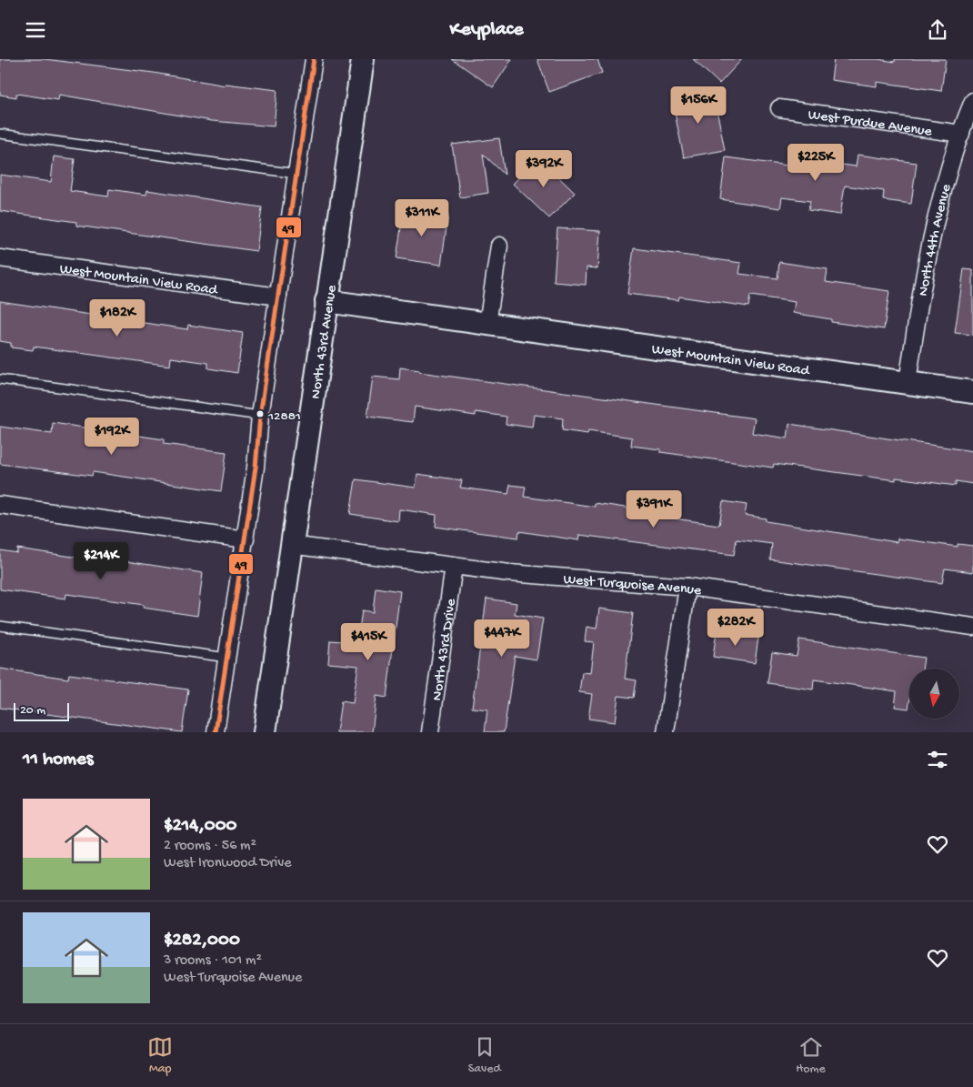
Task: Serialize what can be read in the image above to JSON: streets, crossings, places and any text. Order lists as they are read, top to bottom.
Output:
{
  "streets": {
    "main road": ["West Mountain View Road", "North 43rd Avenue"],
    "street": [
      "West Purdue Avenue",
      "North 44th Avenue",
      "West Turquoise Avenue",
      "North 43rd Drive"
    ]
  },
  "crossings": [
    ["West Purdue Avenue", "North 44th Avenue"],
    ["North 44th Avenue", "West Mountain View Road"],
    ["West Mountain View Road", "North 43rd Avenue"],
    ["North 43rd Avenue", "West Turquoise Avenue"],
    ["West Turquoise Avenue", "North 43rd Drive"]
  ],
  "places": ["12881"],
  "lines": ["transit line 49"],
  "scale_bar": "20 m",
  "north": "bottom",
  "page": {
    "header": "Keyplace",
    "price": [
      "$156K",
      "$225K",
      "$392K",
      "$311K",
      "$182K",
      "$192K",
      "$391K",
      "$214K",
      "$282K",
      "$447K",
      "$415K"
    ],
    "scale": "20 m",
    "heading": "11 homes",
    "list": [
      {
        "name": "$214,000",
        "note": "2 rooms · 56 m² · West Ironwood Drive"
      },
      {
        "name": "$282,000",
        "note": "3 rooms · 101 m² · West Turquoise Avenue"
      }
    ],
    "tabs": ["Map", "Saved", "Home"]
  }
}
